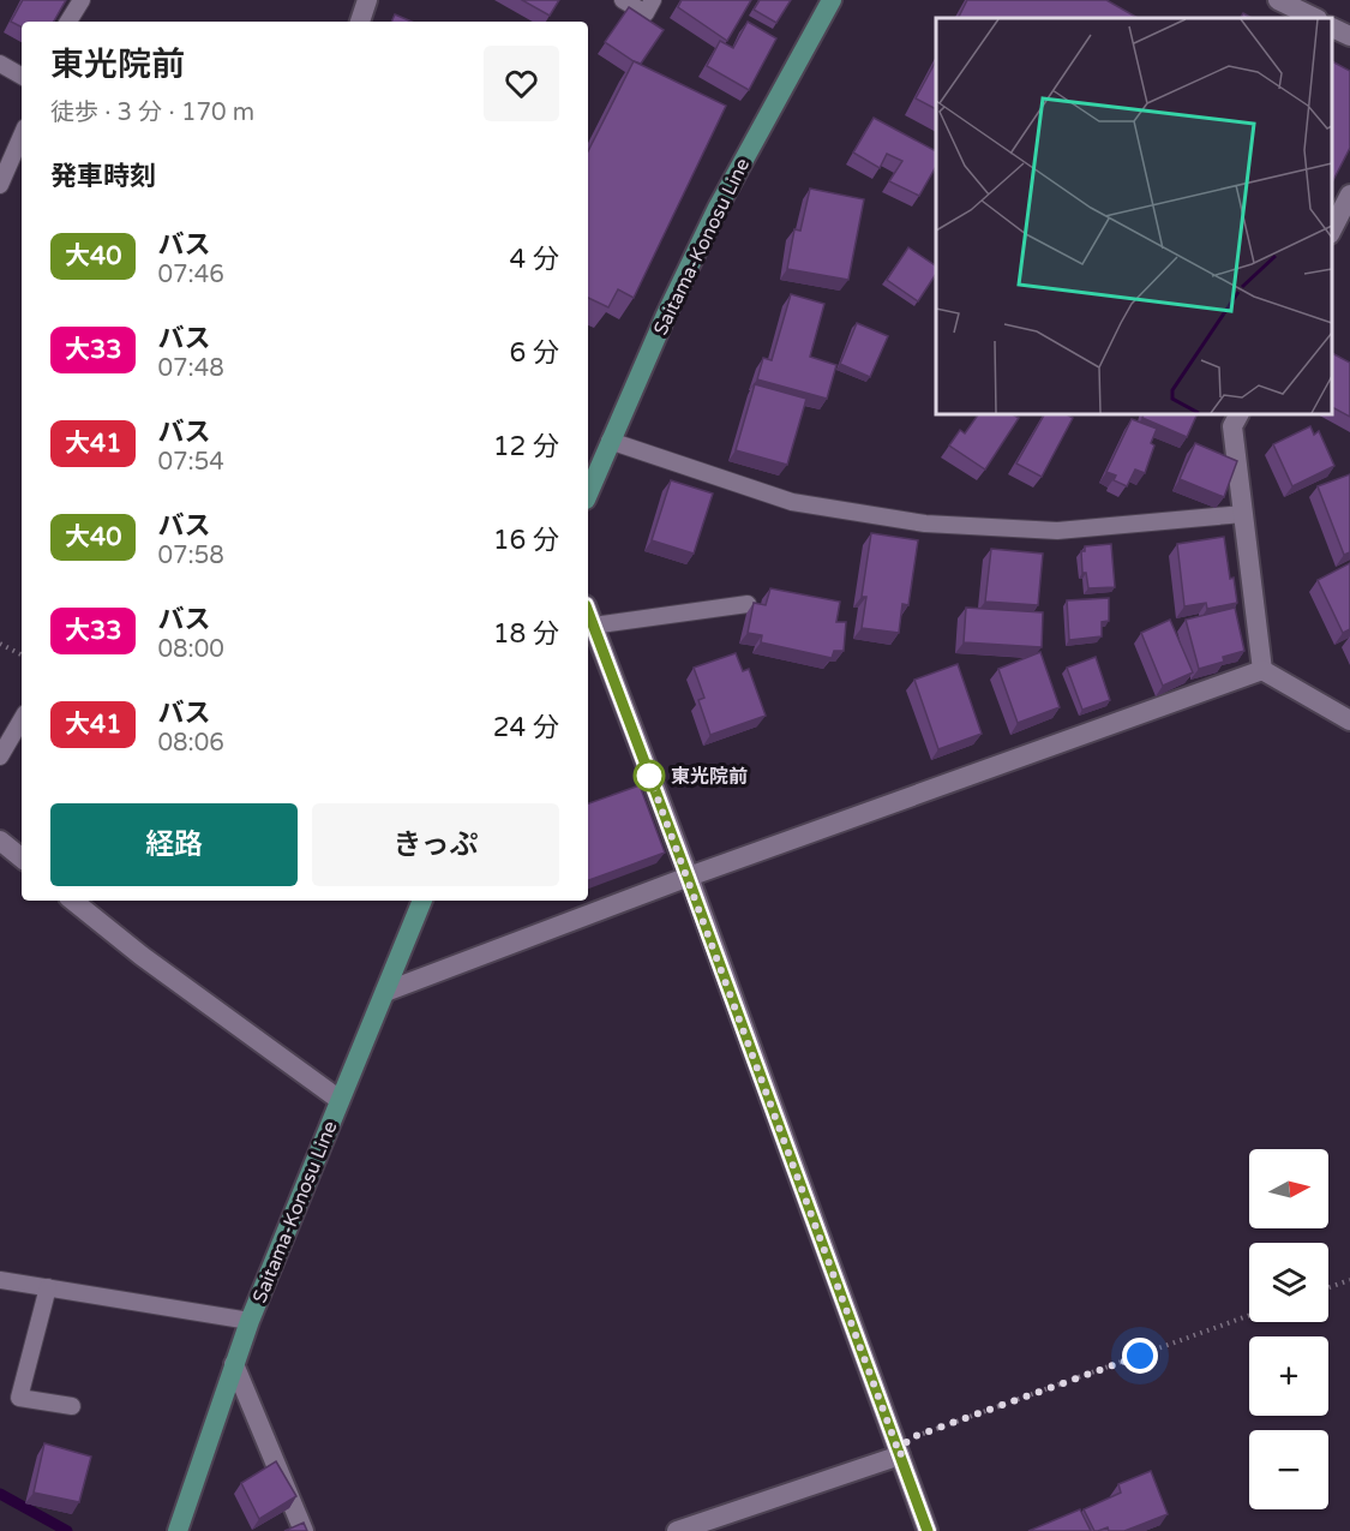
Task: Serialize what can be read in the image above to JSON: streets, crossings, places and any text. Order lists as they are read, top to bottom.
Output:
{
  "streets": {
    "main road": ["Saitama-Konosu Line"]
  },
  "places": ["東光院前"],
  "lines": ["bus line 大40"],
  "north": "right",
  "page": {
    "heading": [
      ["東光院前", "徒歩 · 3 分 · 170 m"],
      "発車時刻"
    ],
    "list": [
      {
        "mark": "大40",
        "name": "バス",
        "note": "07:46",
        "value": "4 分"
      },
      {
        "mark": "大33",
        "name": "バス",
        "note": "07:48",
        "value": "6 分"
      },
      {
        "mark": "大41",
        "name": "バス",
        "note": "07:54",
        "value": "12 分"
      },
      {
        "mark": "大40",
        "name": "バス",
        "note": "07:58",
        "value": "16 分"
      },
      {
        "mark": "大33",
        "name": "バス",
        "note": "08:00",
        "value": "18 分"
      },
      {
        "mark": "大41",
        "name": "バス",
        "note": "08:06",
        "value": "24 分"
      }
    ],
    "buttons": ["経路", "きっぷ"],
    "map_buttons": ["+", "−"]
  }
}
